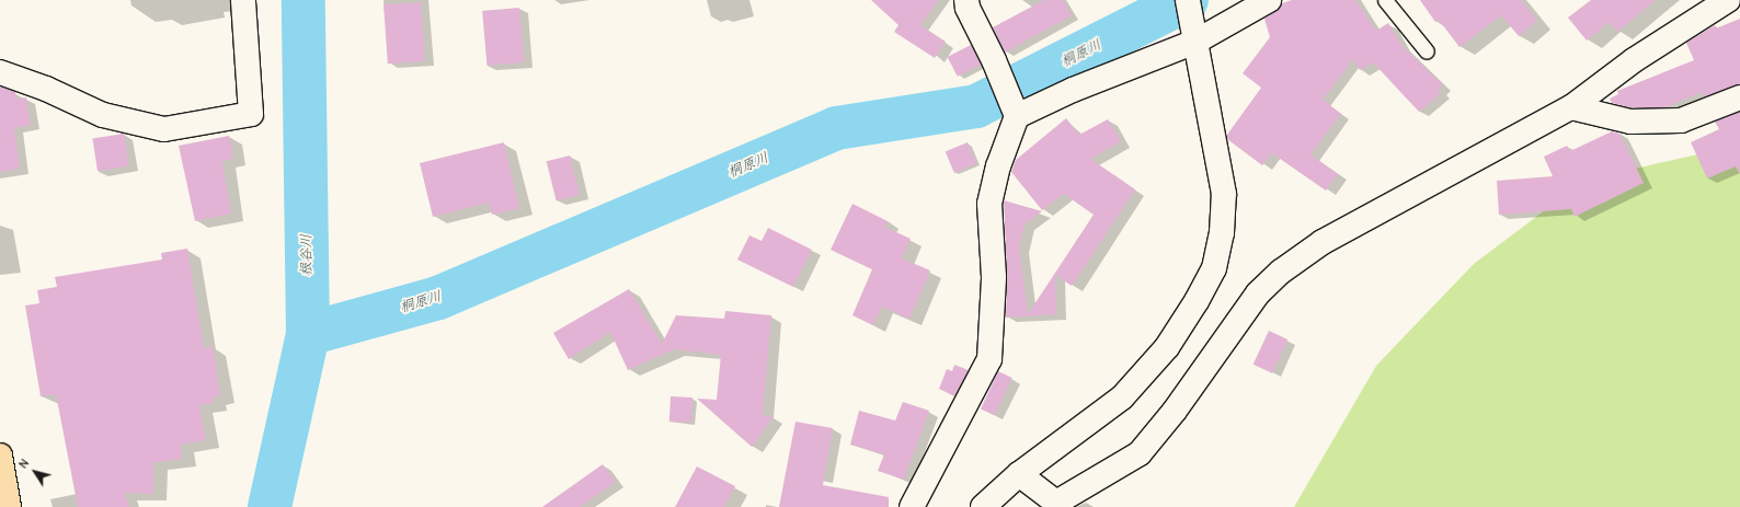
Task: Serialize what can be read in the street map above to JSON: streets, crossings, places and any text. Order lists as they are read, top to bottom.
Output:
{
  "water": ["桐原川", "根谷川"],
  "north": "top left"
}
